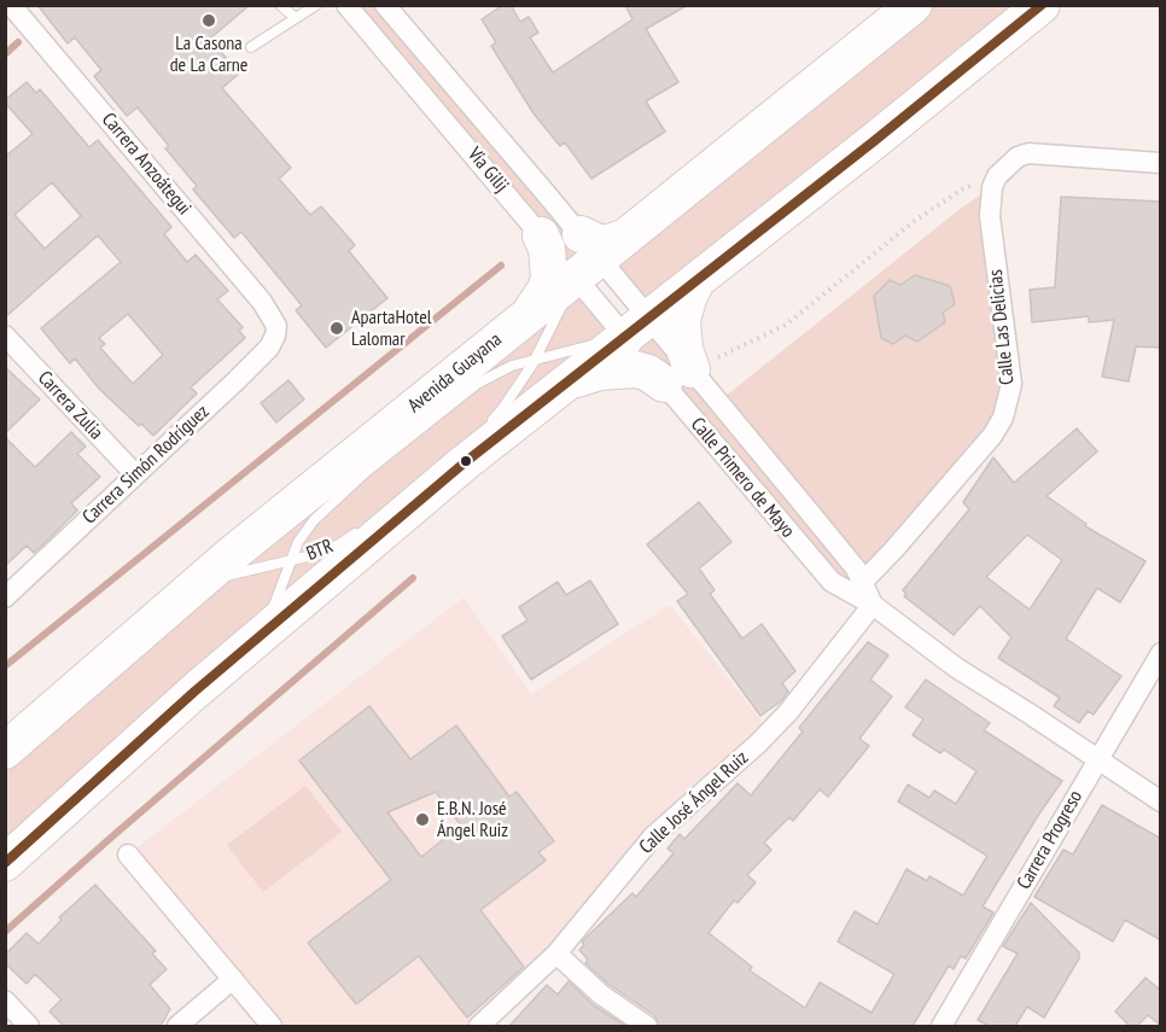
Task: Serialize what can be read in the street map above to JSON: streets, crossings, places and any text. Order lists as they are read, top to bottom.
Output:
{
  "streets": {
    "highway": ["Avenida Guayana"],
    "street": [
      "Carrera Anzoátegui",
      "Vía Gilij",
      "Calle Las Delicias",
      "Carrera Zulia",
      "Carrera Simón Rodríguez",
      "Calle Primero de Mayo",
      "Calle José Ángel Ruiz",
      "Carrera Progreso"
    ],
    "lane": ["BTR"]
  },
  "crossings": [
    ["Carrera Anzoátegui", "Carrera Simón Rodríguez"],
    ["Vía Gilij", "Avenida Guayana"],
    ["Vía Gilij", "Calle Primero de Mayo"],
    ["Vía Gilij", "BTR"],
    ["Calle Las Delicias", "Calle Primero de Mayo"],
    ["Avenida Guayana", "BTR"],
    ["Carrera Zulia", "Carrera Simón Rodríguez"],
    ["Calle Primero de Mayo", "BTR"],
    ["Calle Primero de Mayo", "Calle José Ángel Ruiz"],
    ["Calle Primero de Mayo", "Carrera Progreso"]
  ],
  "places": ["La Casona de La Carne", "ApartaHotel Lalomar", "E.B.N. José Ángel Ruiz"]
}
